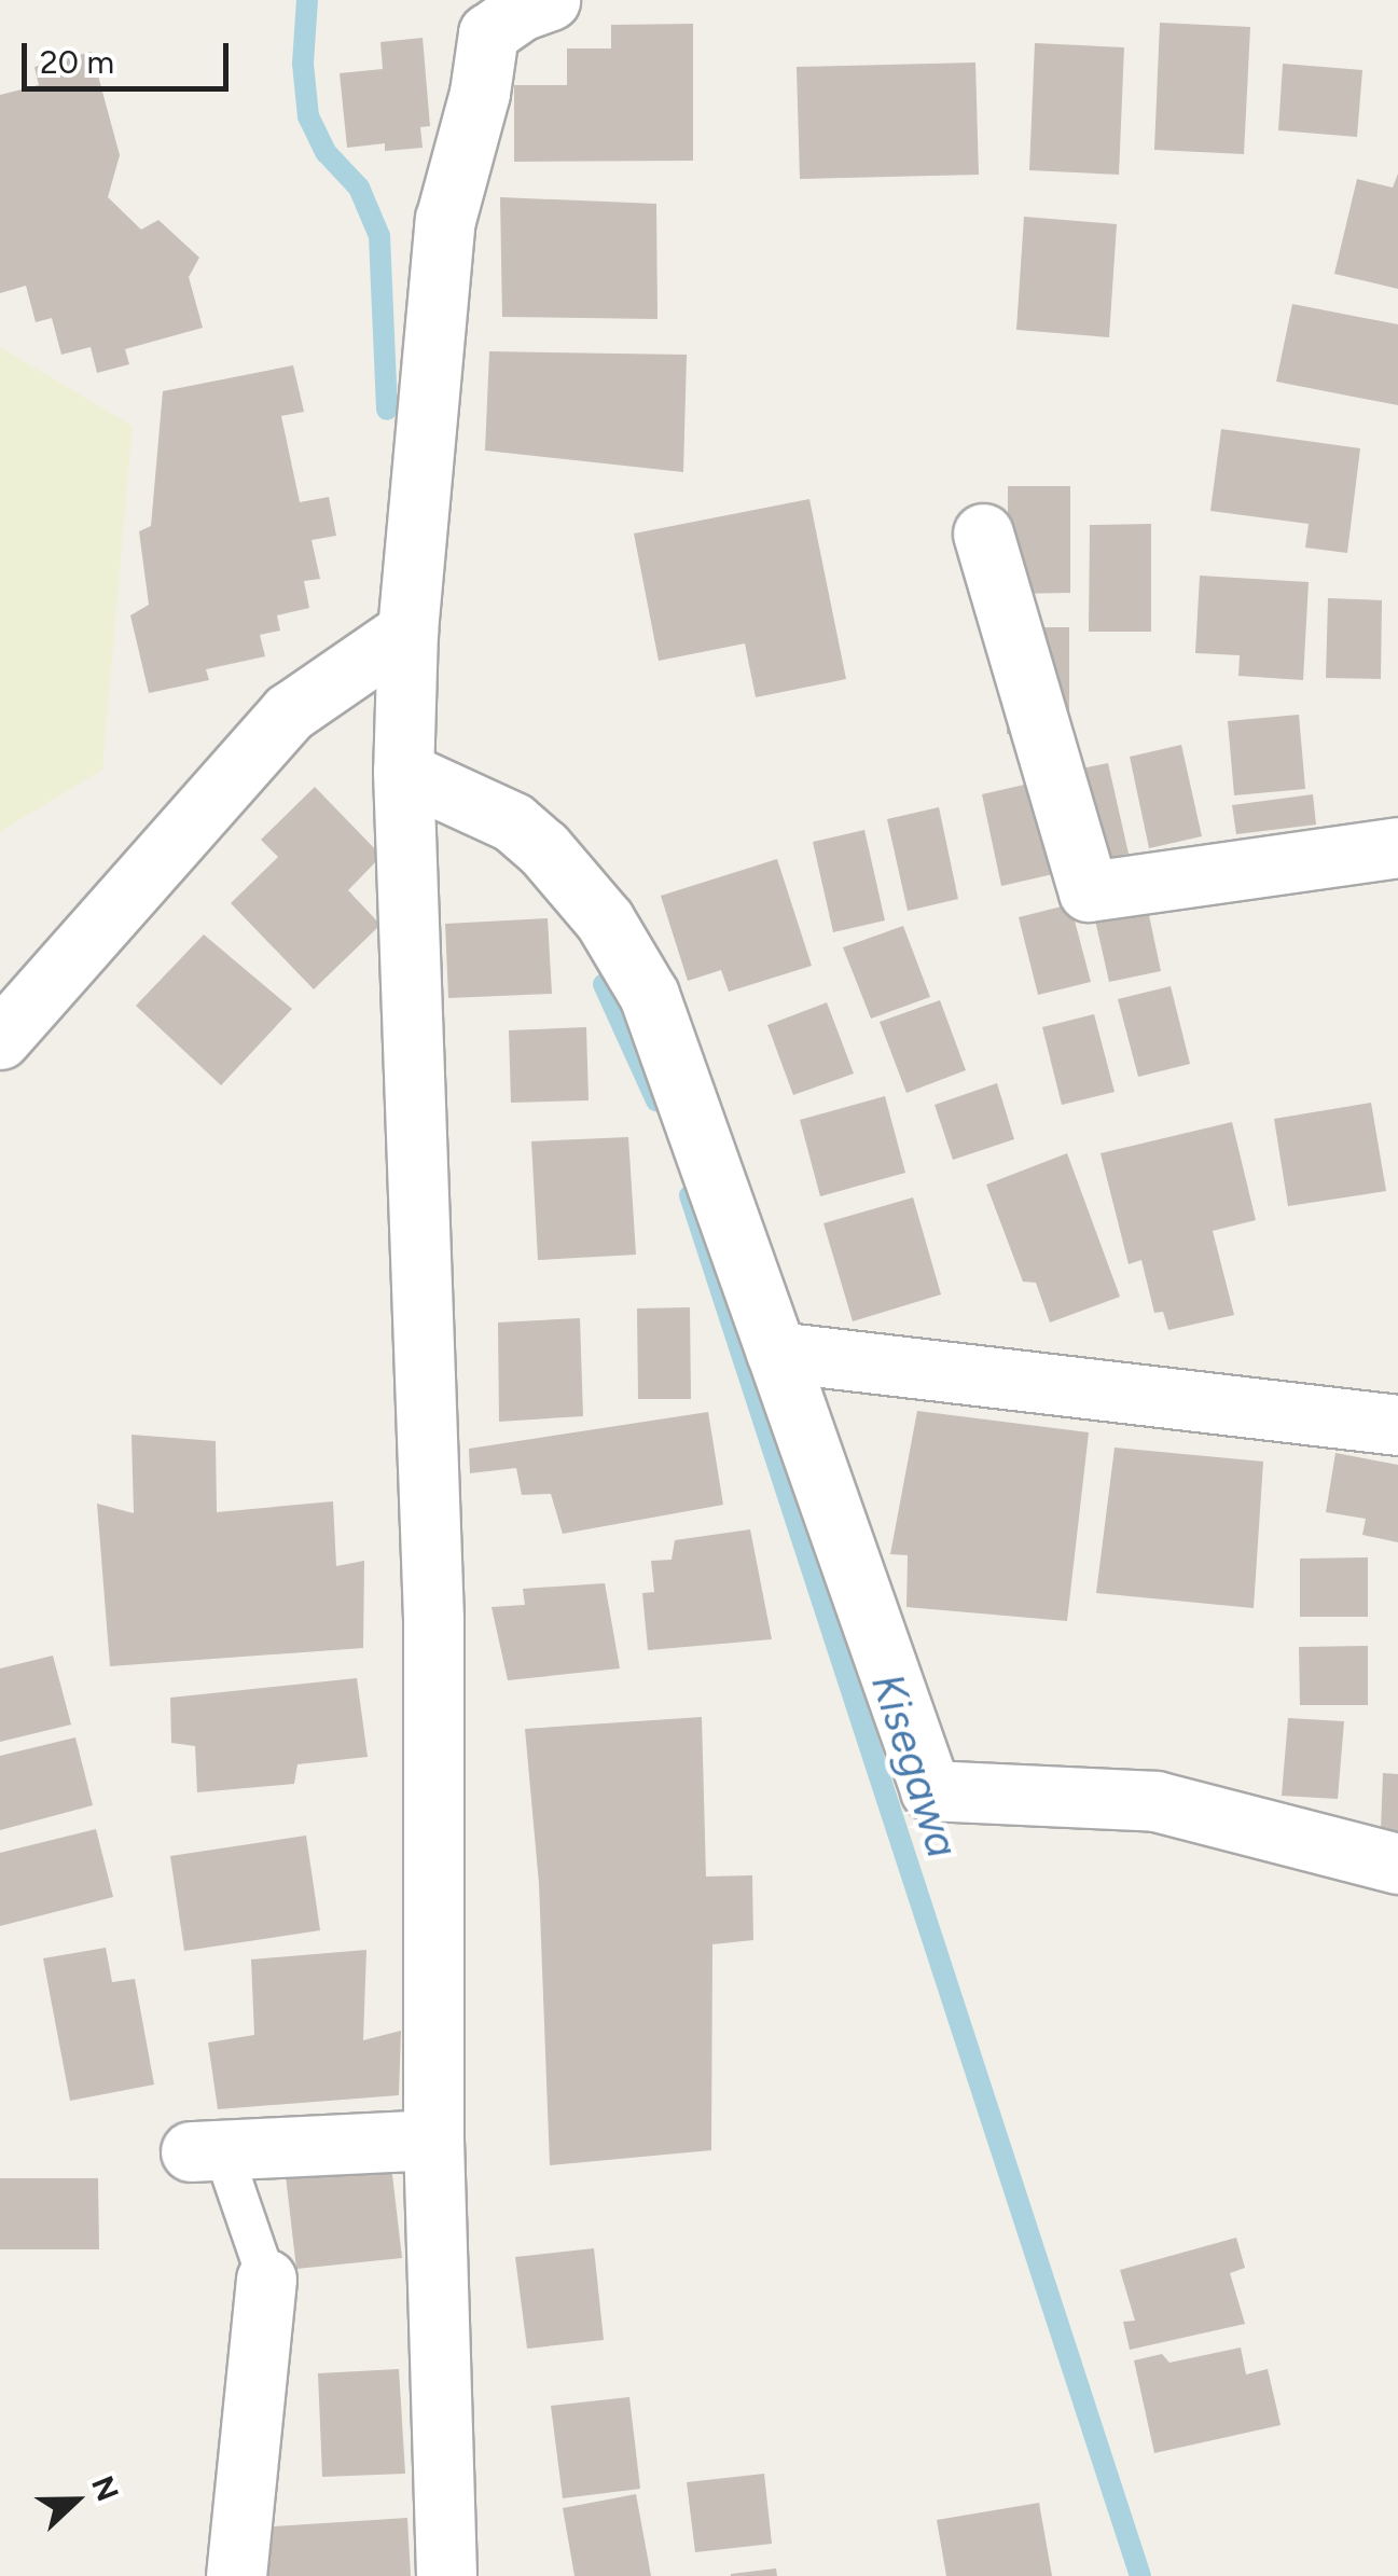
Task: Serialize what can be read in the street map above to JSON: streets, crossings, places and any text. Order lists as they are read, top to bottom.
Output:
{
  "water": ["Kisegawa"],
  "scale_bar": "20 m",
  "north": "right"
}
